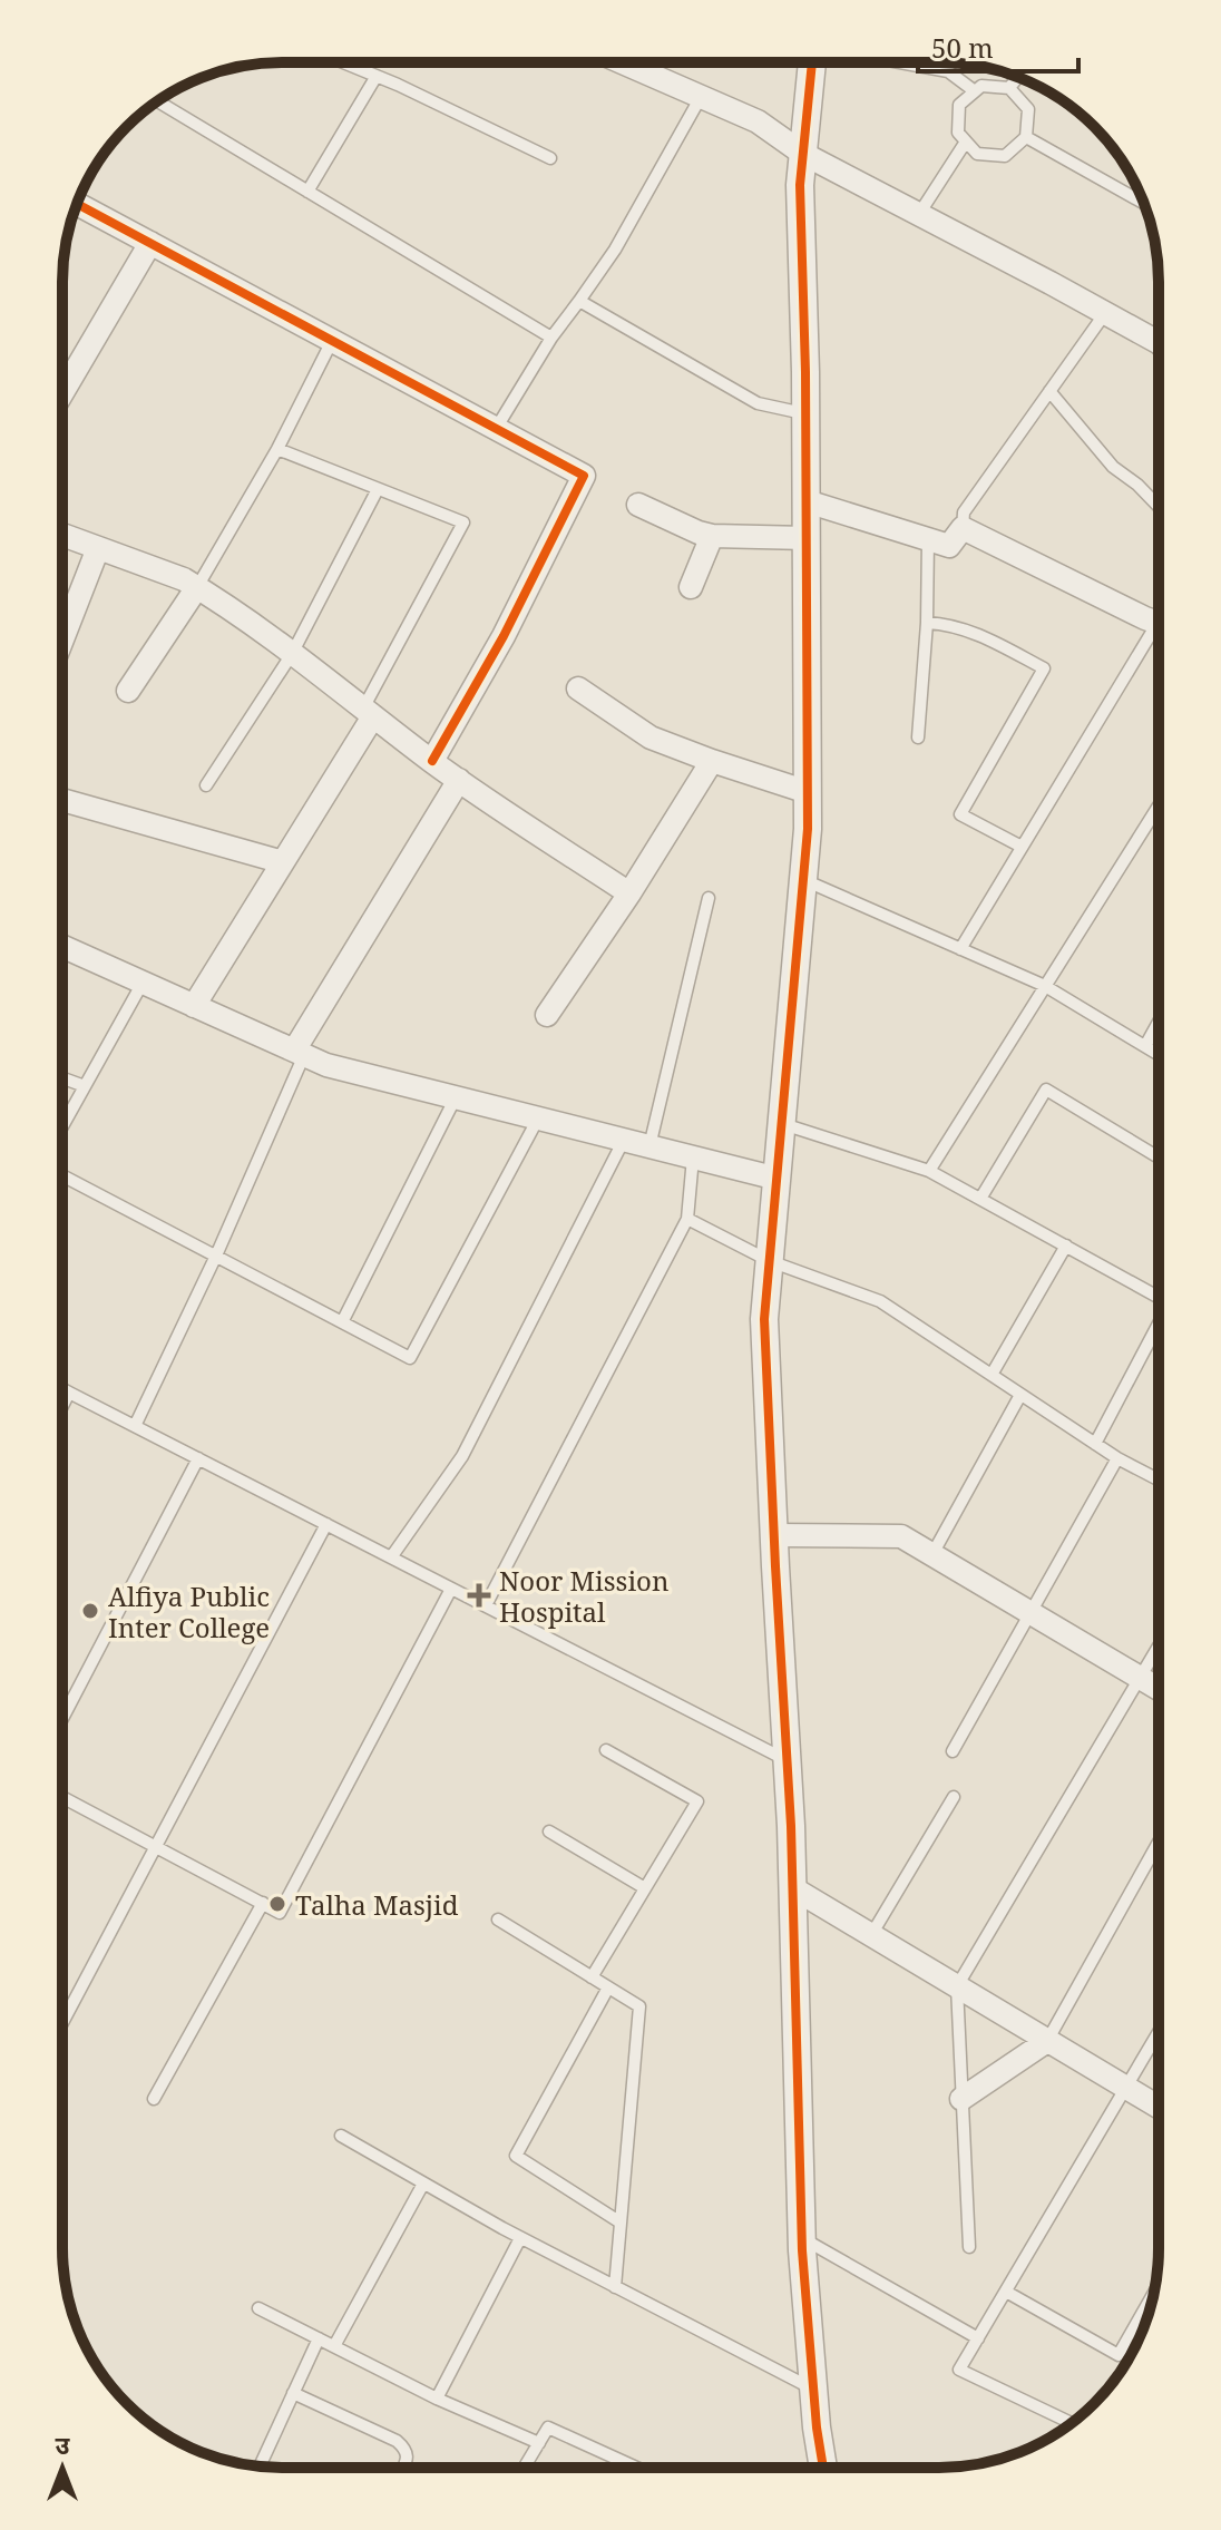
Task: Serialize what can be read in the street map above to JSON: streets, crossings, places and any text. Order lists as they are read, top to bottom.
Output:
{
  "places": {
    "health": ["Noor Mission Hospital"],
    "other": ["Alfiya Public Inter College", "Talha Masjid"]
  },
  "scale_bar": "50 m",
  "north": "top"
}
